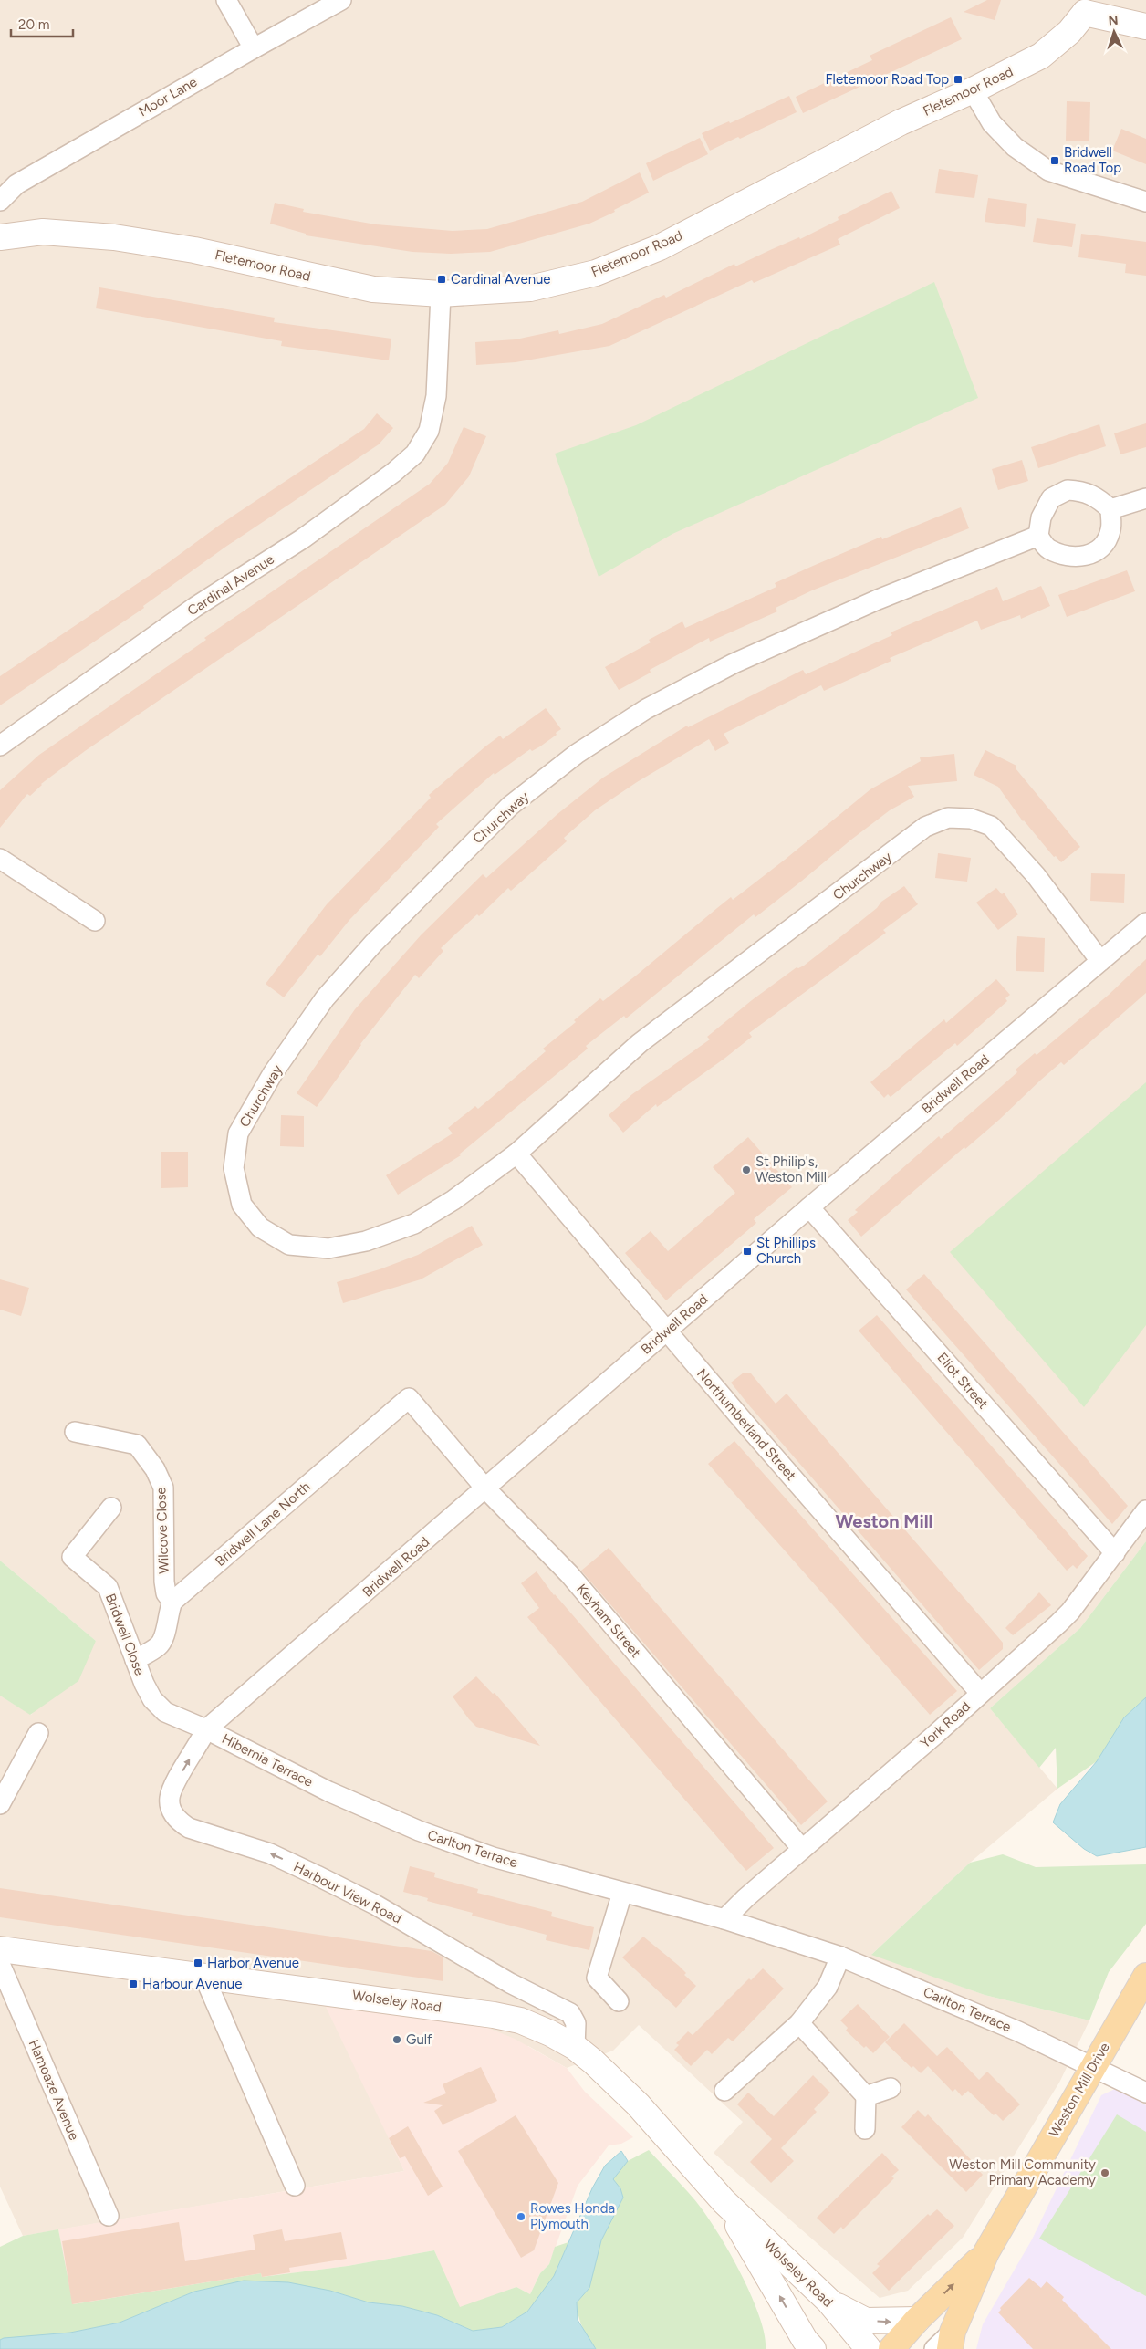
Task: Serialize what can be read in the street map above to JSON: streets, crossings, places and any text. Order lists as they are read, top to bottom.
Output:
{
  "streets": {
    "main road": ["Weston Mill Drive"],
    "street": [
      "Fletemoor Road",
      "Moor Lane",
      "Cardinal Avenue",
      "Churchway",
      "Bridwell Road",
      "Eliot Street",
      "Northumberland Street",
      "Bridwell Lane North",
      "Wilcove Close",
      "Keyham Street",
      "Bridwell Close",
      "York Road",
      "Hibernia Terrace",
      "Carlton Terrace",
      "Harbour View Road",
      "Wolseley Road",
      "Hamoaze Avenue"
    ]
  },
  "crossings": [
    ["Fletemoor Road", "Cardinal Avenue"],
    ["Churchway", "Bridwell Road"],
    ["Churchway", "Northumberland Street"],
    ["Bridwell Road", "Eliot Street"],
    ["Bridwell Road", "Northumberland Street"],
    ["Bridwell Road", "Keyham Street"],
    ["Bridwell Road", "Bridwell Close"],
    ["Bridwell Road", "Hibernia Terrace"],
    ["Bridwell Road", "Harbour View Road"],
    ["Eliot Street", "York Road"],
    ["Northumberland Street", "York Road"],
    ["Bridwell Lane North", "Wilcove Close"],
    ["Bridwell Lane North", "Keyham Street"],
    ["Keyham Street", "York Road"],
    ["Bridwell Close", "Hibernia Terrace"],
    ["Bridwell Close", "Harbour View Road"],
    ["York Road", "Carlton Terrace"],
    ["Hibernia Terrace", "Carlton Terrace"],
    ["Hibernia Terrace", "Harbour View Road"],
    ["Carlton Terrace", "Weston Mill Drive"],
    ["Harbour View Road", "Wolseley Road"]
  ],
  "one_way": ["Harbour View Road"],
  "districts": ["Weston Mill"],
  "places": {
    "transit": [
      "Fletemoor Road Top",
      "Bridwell Road Top",
      "Cardinal Avenue",
      "St Phillips Church",
      "Harbor Avenue",
      "Harbour Avenue"
    ],
    "other": [
      "St Philip's, Weston Mill",
      "Gulf",
      "Weston Mill Community Primary Academy",
      "Rowes Honda Plymouth"
    ]
  },
  "scale_bar": "20 m",
  "north": "top"
}
